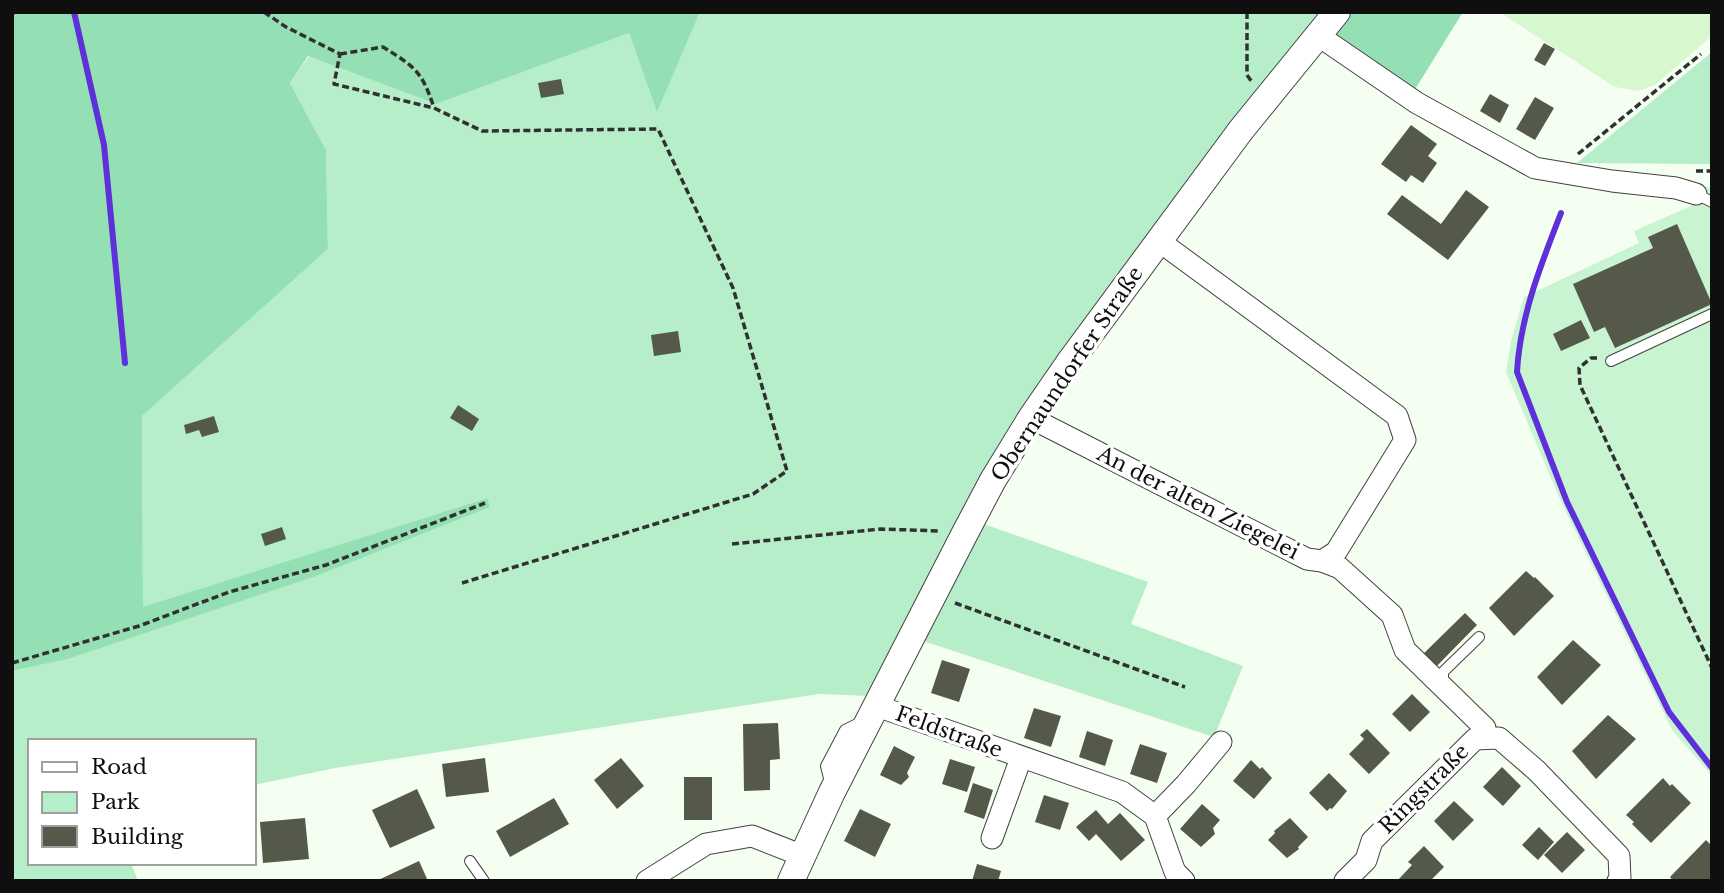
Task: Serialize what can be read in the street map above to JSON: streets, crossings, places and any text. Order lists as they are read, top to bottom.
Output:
{
  "streets": {
    "street": [
      "Obernaundorfer Straße",
      "An der alten Ziegelei",
      "Feldstraße",
      "Ringstraße"
    ]
  },
  "crossings": [
    ["Obernaundorfer Straße", "An der alten Ziegelei"],
    ["Obernaundorfer Straße", "Feldstraße"]
  ],
  "legend": ["Road", "Park", "Building"]
}
